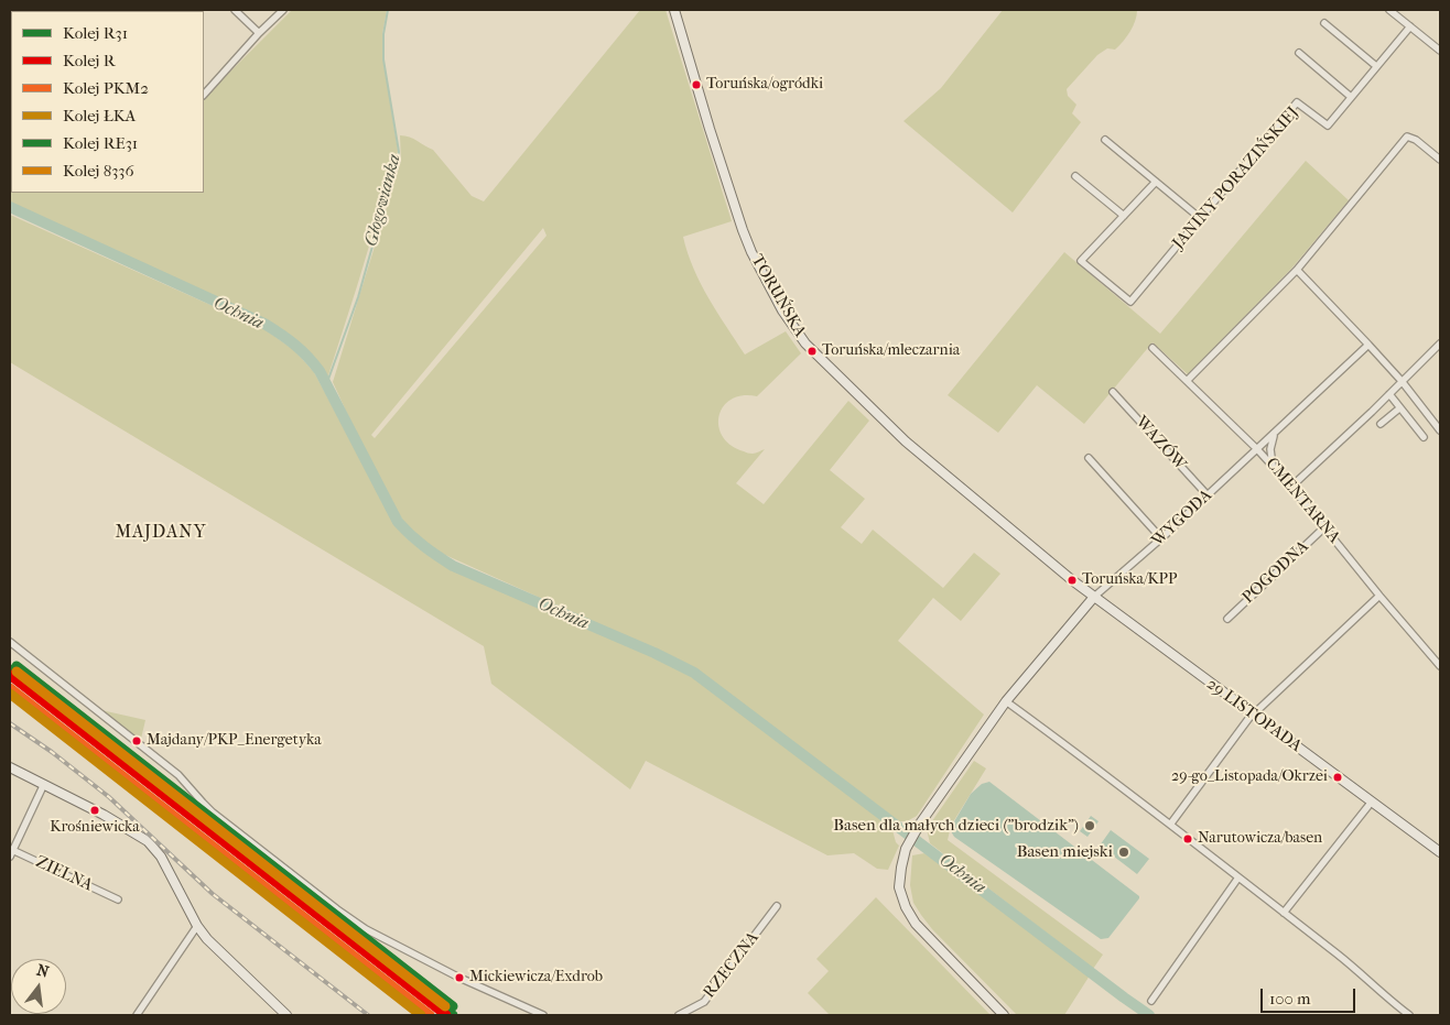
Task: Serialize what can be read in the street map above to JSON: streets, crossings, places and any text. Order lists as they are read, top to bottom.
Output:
{
  "streets": {
    "street": [
      "JANINY PORAZIŃSKIEJ",
      "TORUŃSKA",
      "WAZÓW",
      "CMENTARNA",
      "WYGODA",
      "POGODNA",
      "29 LISTOPADA",
      "ZIELNA",
      "RZECZNA"
    ]
  },
  "crossings": [
    ["TORUŃSKA", "WYGODA"],
    ["TORUŃSKA", "29 LISTOPADA"],
    ["WAZÓW", "WYGODA"],
    ["CMENTARNA", "WYGODA"],
    ["CMENTARNA", "POGODNA"],
    ["WYGODA", "29 LISTOPADA"]
  ],
  "districts": ["MAJDANY"],
  "water": ["Głogowianka", "Ochnia"],
  "places": [
    "Toruńska/ogródki",
    "Toruńska/mleczarnia",
    "Toruńska/KPP",
    "Majdany/PKP_Energetyka",
    "29-go_Listopada/Okrzei",
    "Krośniewicka",
    "Basen dla małych dzieci (\"brodzik\")",
    "Narutowicza/basen",
    "Basen miejski",
    "Mickiewicza/Exdrob"
  ],
  "lines": [
    "rail line RE31",
    "rail line R31",
    "rail line 8336",
    "rail line R",
    "rail line PKM2",
    "rail line ŁKA"
  ],
  "legend": [
    "Kolej R31",
    "Kolej R",
    "Kolej PKM2",
    "Kolej ŁKA",
    "Kolej RE31",
    "Kolej 8336"
  ],
  "scale_bar": "100 m",
  "north": "top"
}
